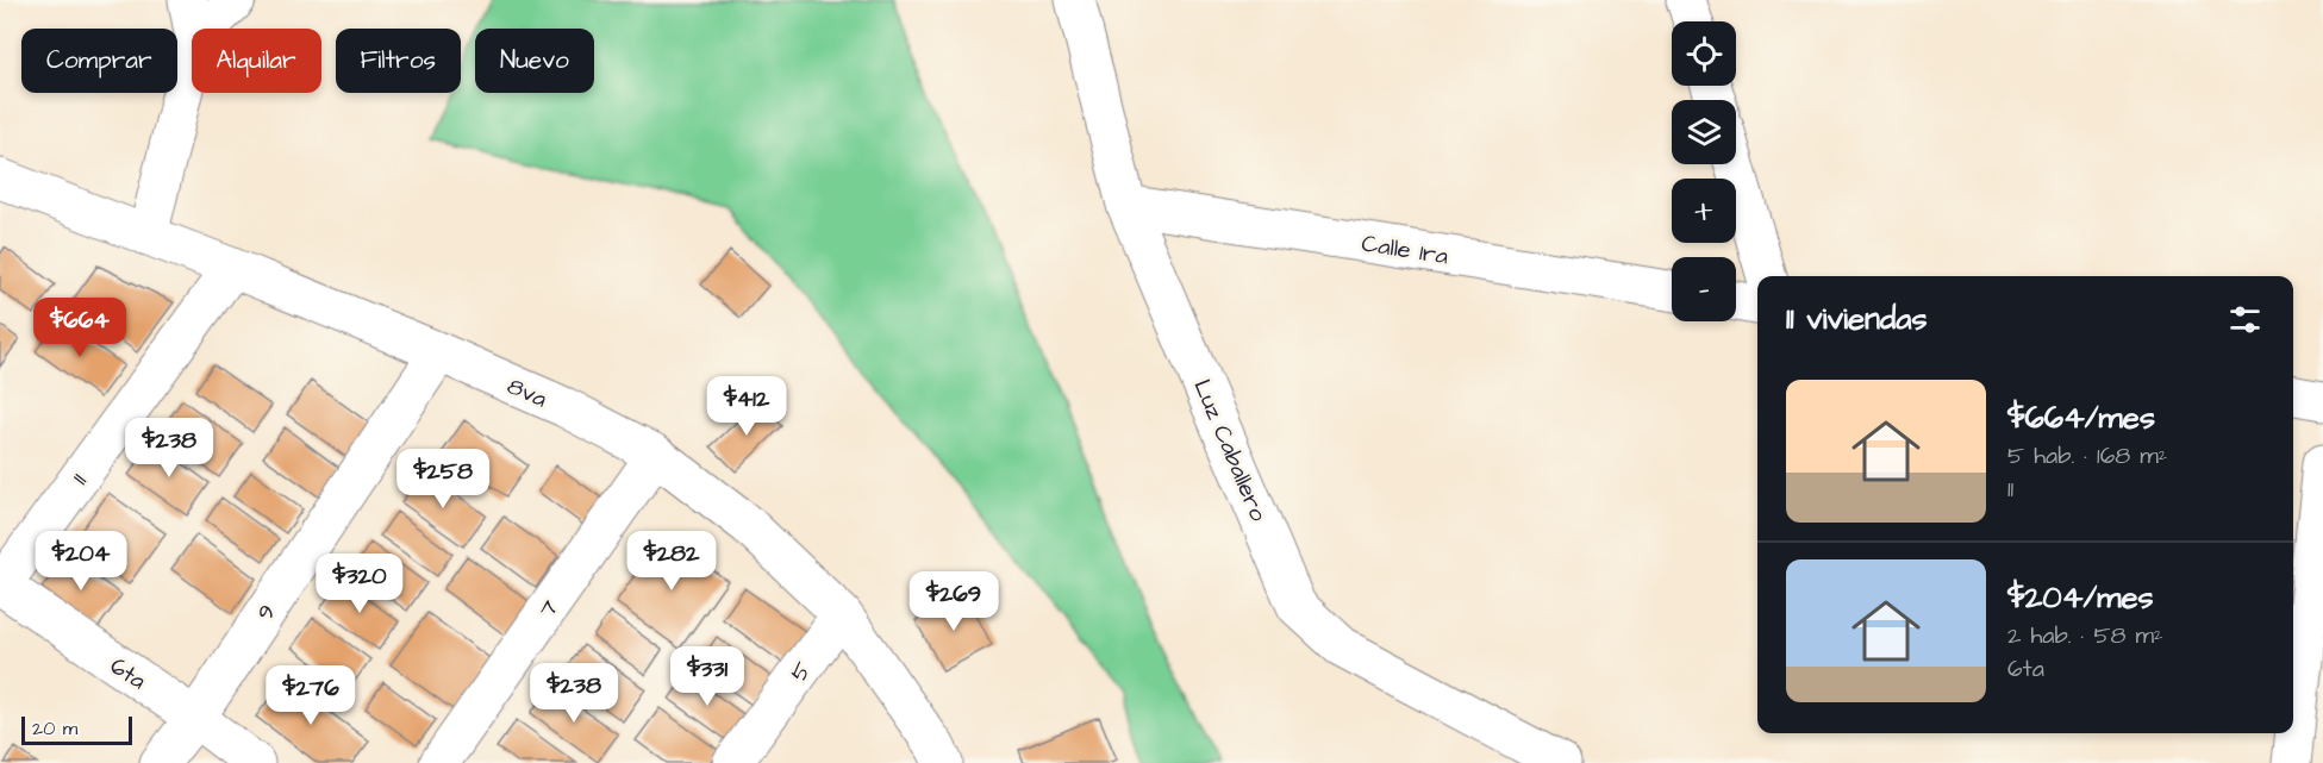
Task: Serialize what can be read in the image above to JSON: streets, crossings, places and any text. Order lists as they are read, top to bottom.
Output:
{
  "streets": {
    "street": [
      "Calle 1ra",
      "8va",
      "Luz Caballero",
      "11",
      "7",
      "9",
      "5",
      "6ta"
    ]
  },
  "crossings": [
    ["Calle 1ra", "Luz Caballero"],
    ["8va", "11"],
    ["8va", "7"],
    ["8va", "9"],
    ["8va", "5"],
    ["11", "6ta"],
    ["9", "6ta"]
  ],
  "scale_bar": "20 m",
  "page": {
    "map_buttons": ["+", "−"],
    "chip": [
      "Comprar",
      "Alquilar",
      "Filtros",
      "Nuevo"
    ],
    "heading": "11 viviendas",
    "price": [
      "$664",
      "$412",
      "$238",
      "$258",
      "$204",
      "$282",
      "$320",
      "$269",
      "$331",
      "$238",
      "$276"
    ],
    "list": [
      {
        "name": "$664/mes",
        "note": "5 hab. · 168 m² · 11"
      },
      {
        "name": "$204/mes",
        "note": "2 hab. · 58 m² · 6ta"
      }
    ],
    "scale": "20 m"
  }
}
